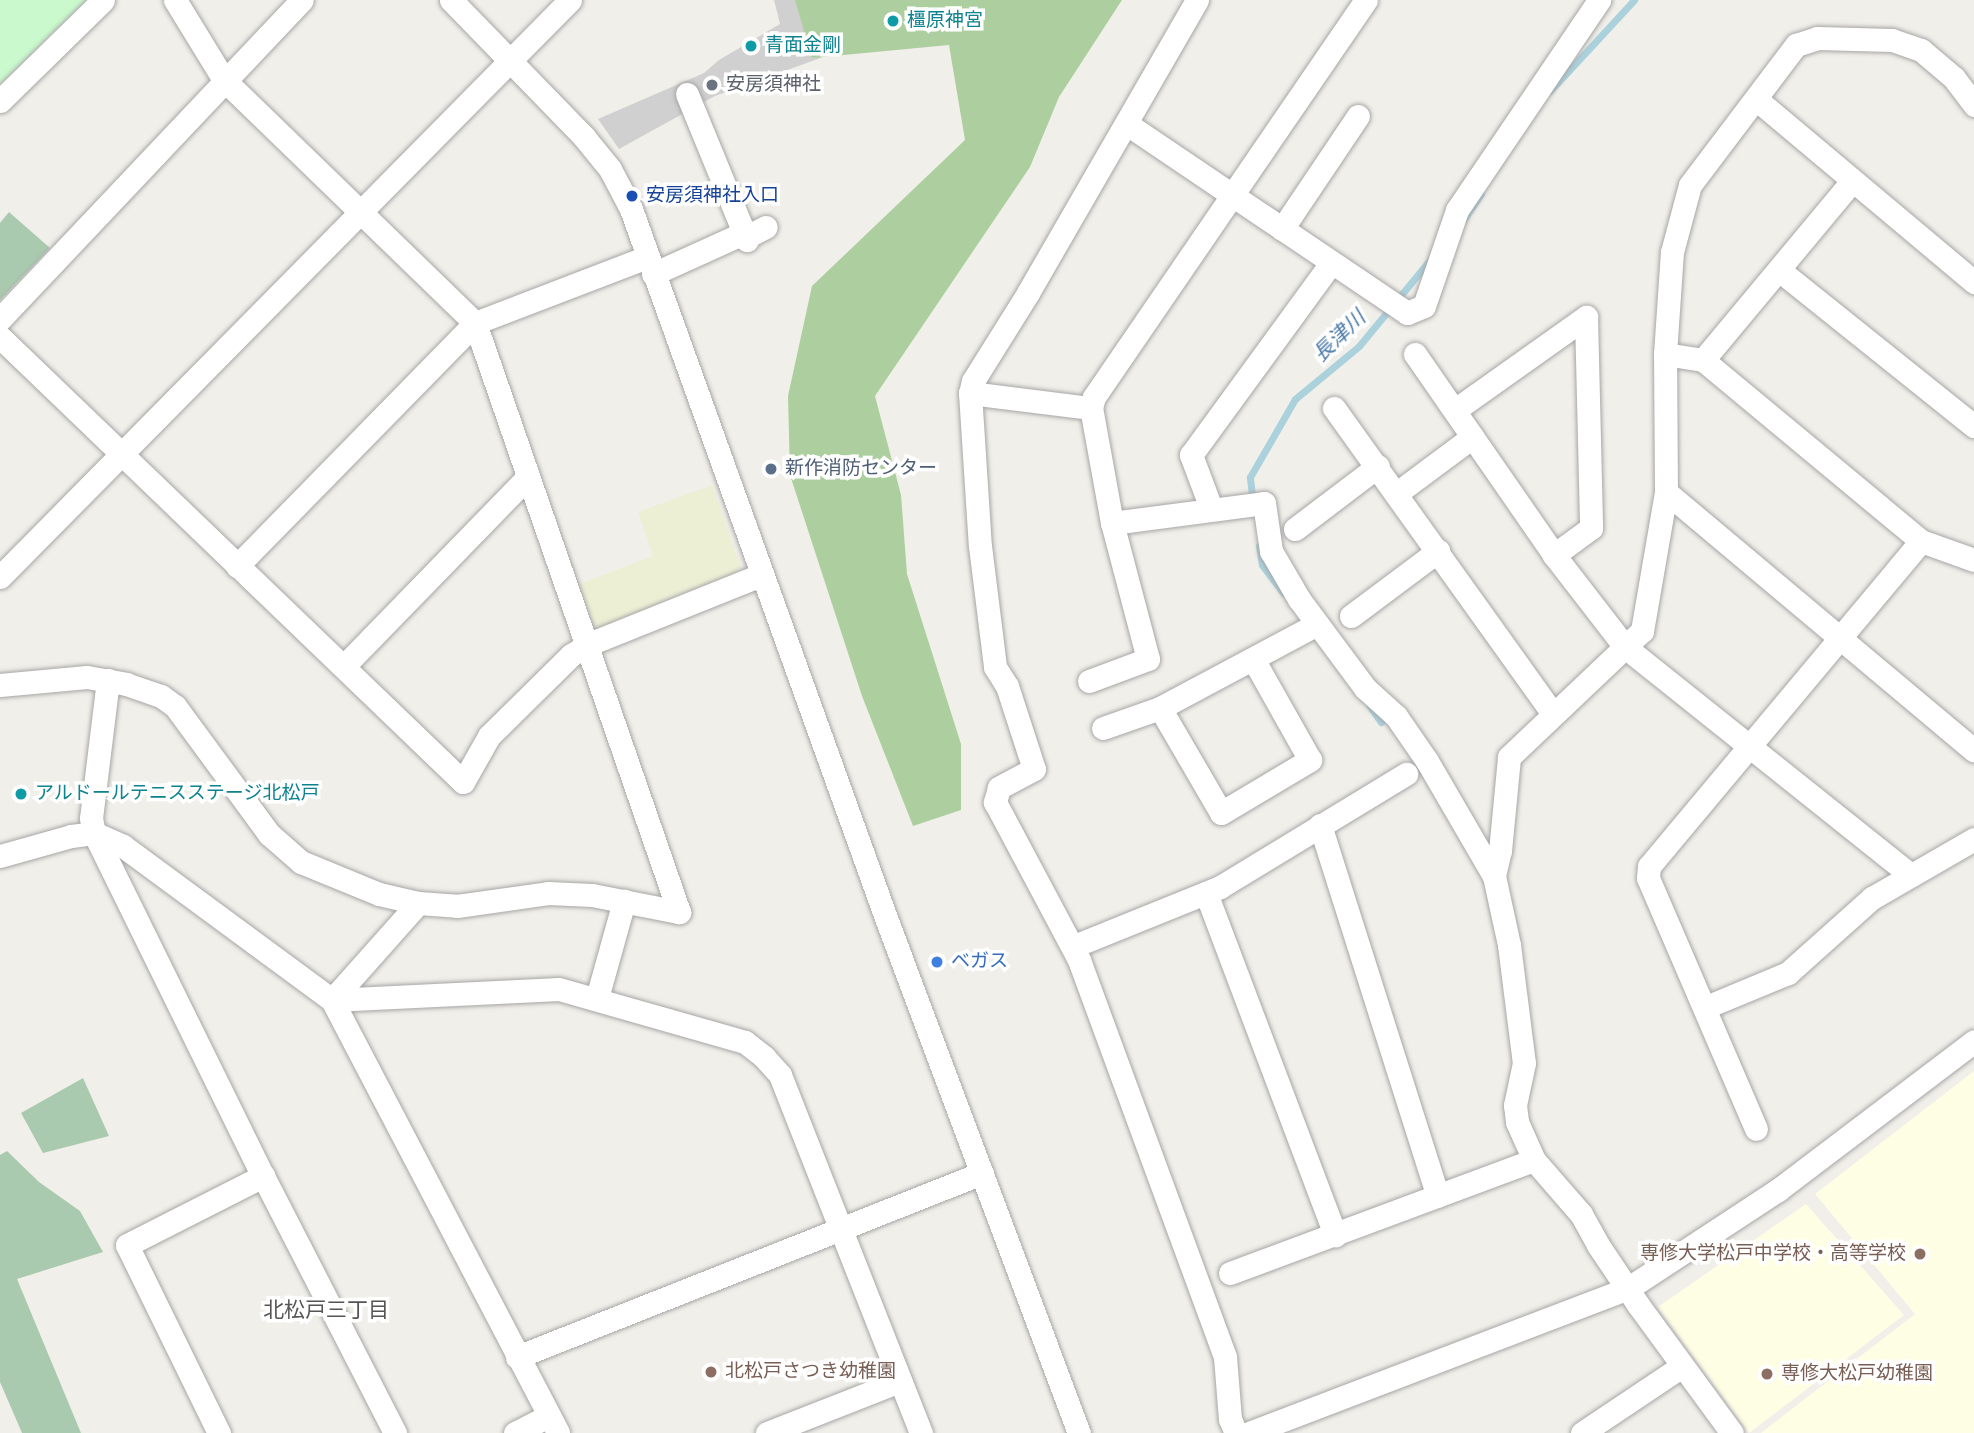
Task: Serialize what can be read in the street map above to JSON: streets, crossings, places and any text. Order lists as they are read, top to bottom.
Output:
{
  "districts": ["北松戸三丁目"],
  "water": ["長津川"],
  "places": [
    "橿原神宮",
    "青面金剛",
    "安房須神社",
    "安房須神社入口",
    "新作消防センター",
    "アルドールテニスステージ北松戸",
    "ベガス",
    "専修大学松戸中学校・高等学校",
    "北松戸さつき幼稚園",
    "専修大松戸幼稚園"
  ]
}
